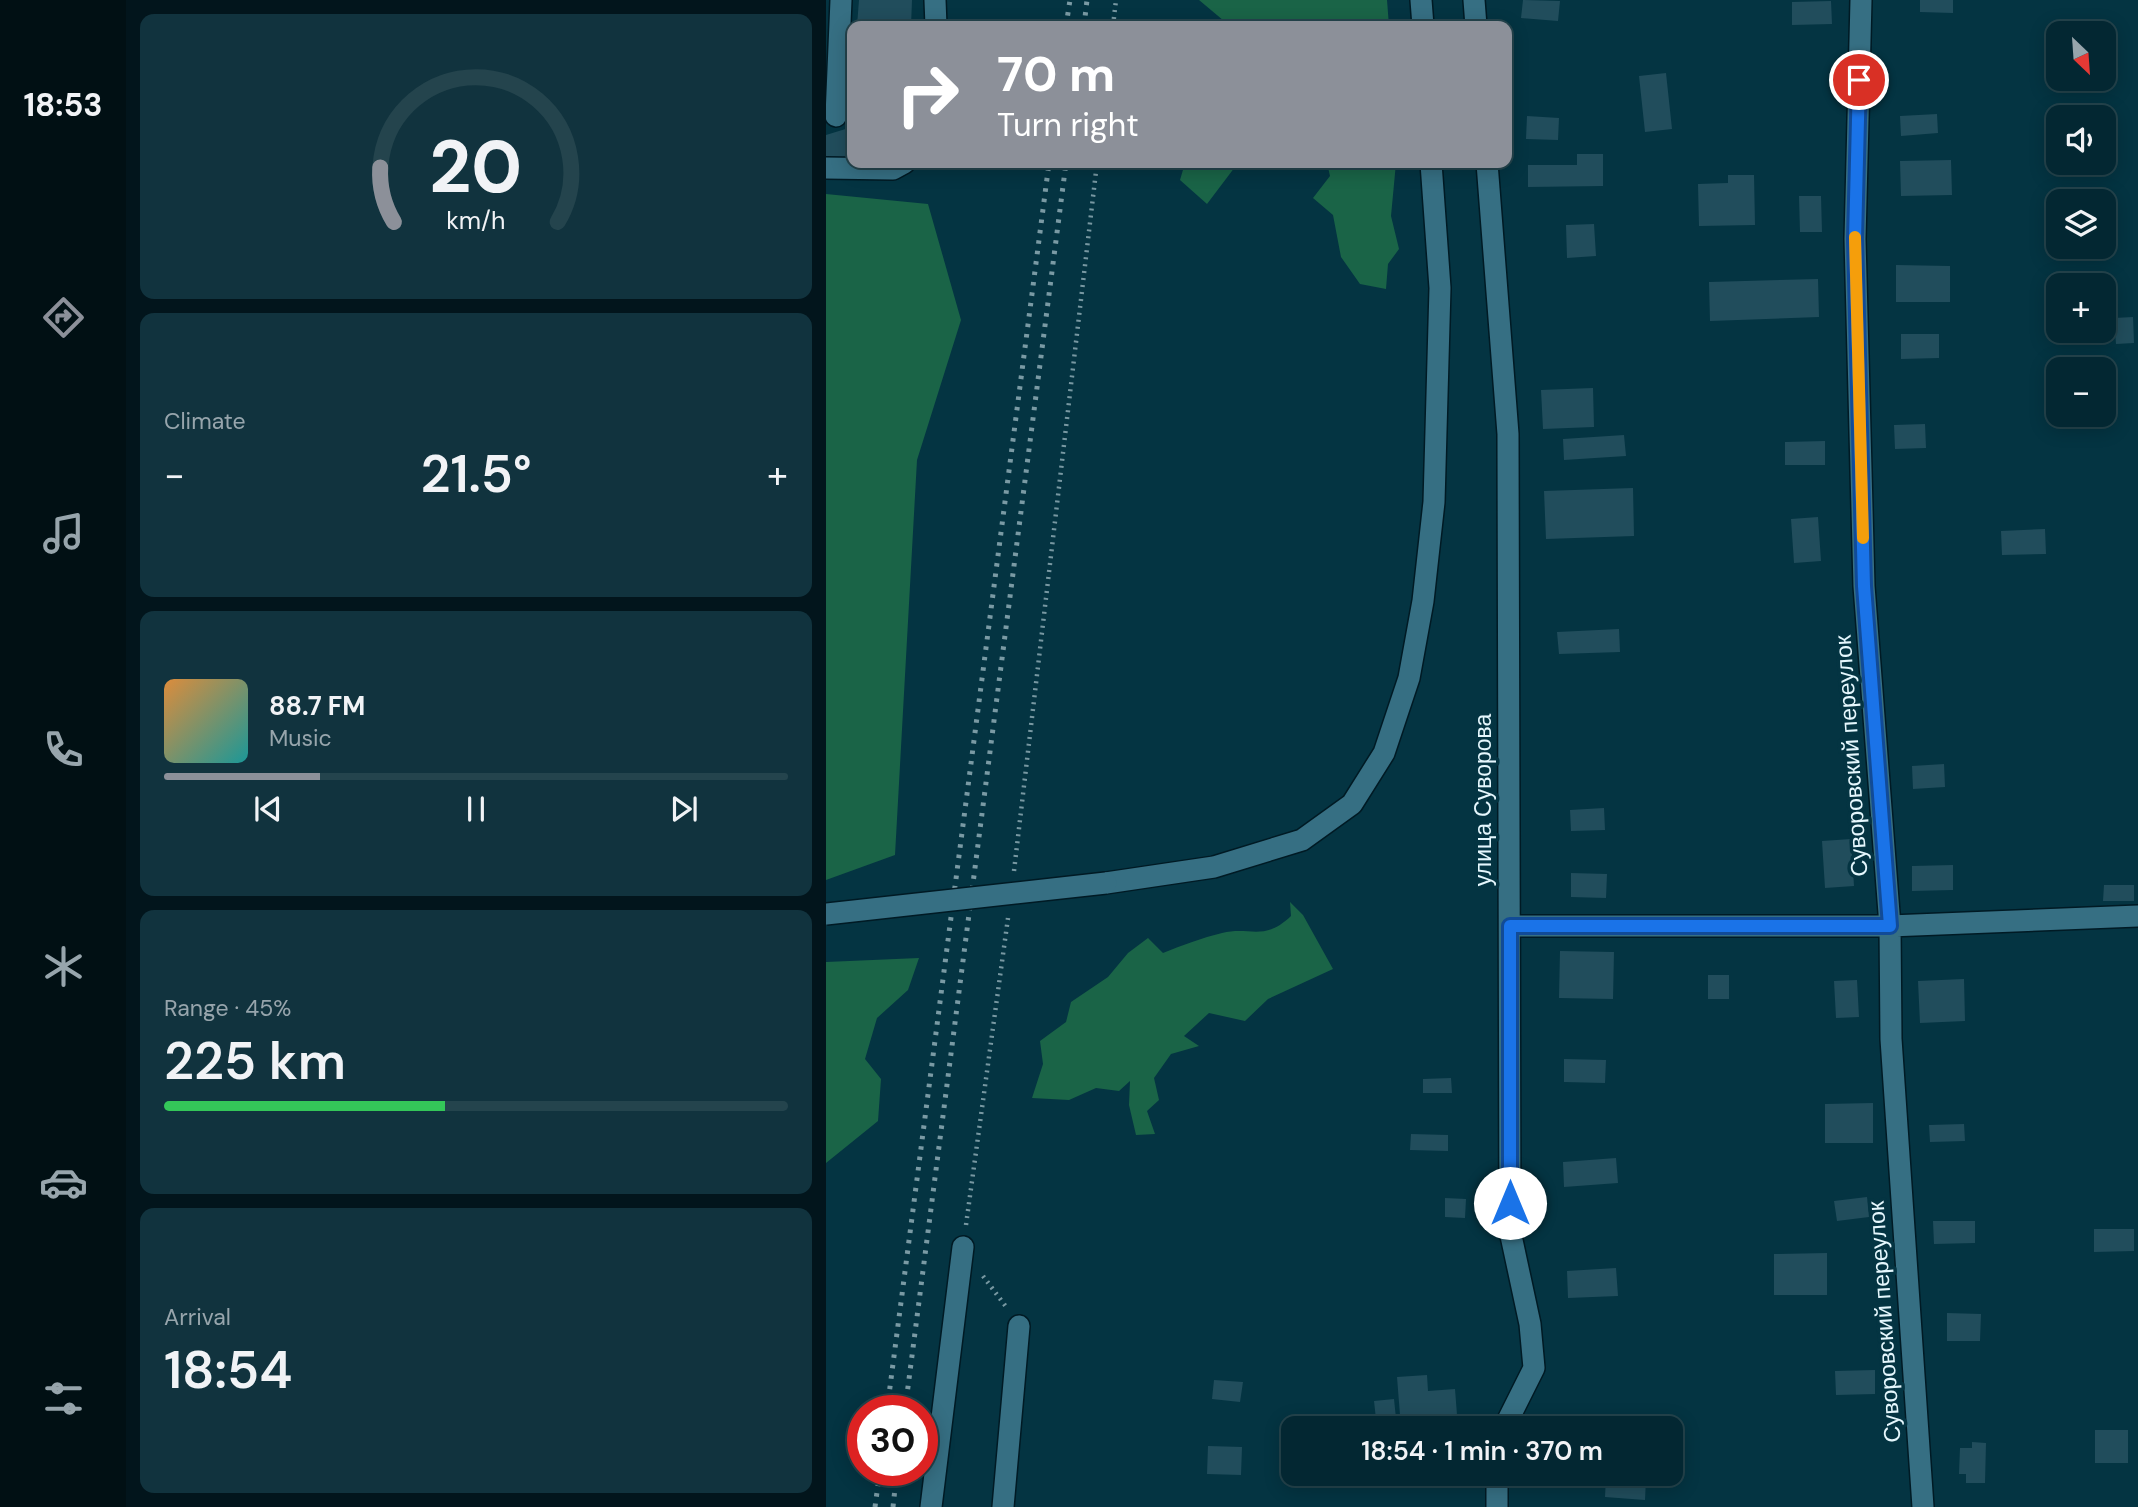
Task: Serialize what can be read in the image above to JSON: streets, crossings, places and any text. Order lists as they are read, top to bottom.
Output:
{
  "streets": {
    "street": ["Суворовский переулок", "улица Суворова"]
  },
  "north": "bottom right",
  "page": {
    "tabs": "18:53",
    "map_buttons": ["+", "−"],
    "turn": ["70 m", "Turn right"],
    "tile": [
      "Climate",
      ["Range · 45%", "225 km"],
      ["Arrival", "18:54"]
    ],
    "heat": ["−", "21.5°", "+"],
    "song": ["88.7 FM", "Music"],
    "limit": "30",
    "trip": "18:54 · 1 min · 370 m",
    "gauge": ["20", "km/h"]
  }
}
